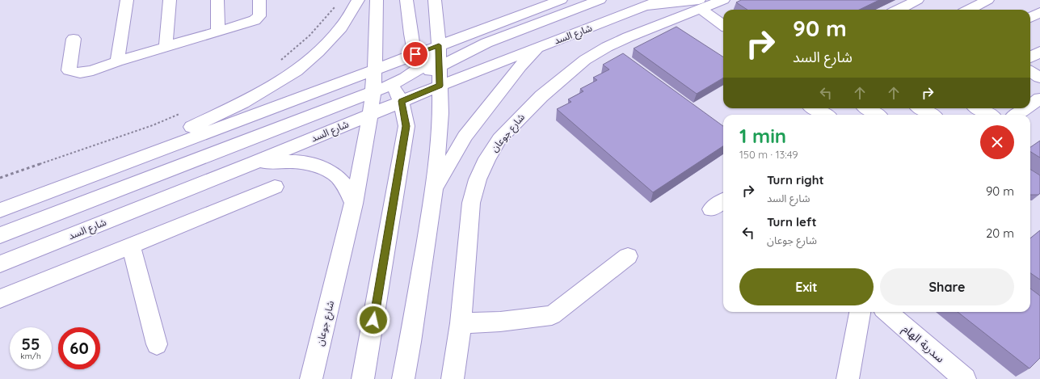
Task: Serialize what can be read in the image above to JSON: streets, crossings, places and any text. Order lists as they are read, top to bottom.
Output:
{
  "streets": {
    "main road": ["شارع السد", "شارع جوعان", "سدرية الهام"]
  },
  "crossings": [
    ["شارع السد", "شارع جوعان"]
  ],
  "page": {
    "turn": ["90 m", "شارع السد"],
    "heading": ["1 min", "150 m · 13:49"],
    "list": [
      {
        "name": "Turn right",
        "note": "شارع السد",
        "value": "90 m"
      },
      {
        "name": "Turn left",
        "note": "شارع جوعان",
        "value": "20 m"
      }
    ],
    "buttons": ["Exit", "Share"],
    "speed": "55 km/h",
    "limit": "60"
  }
}
